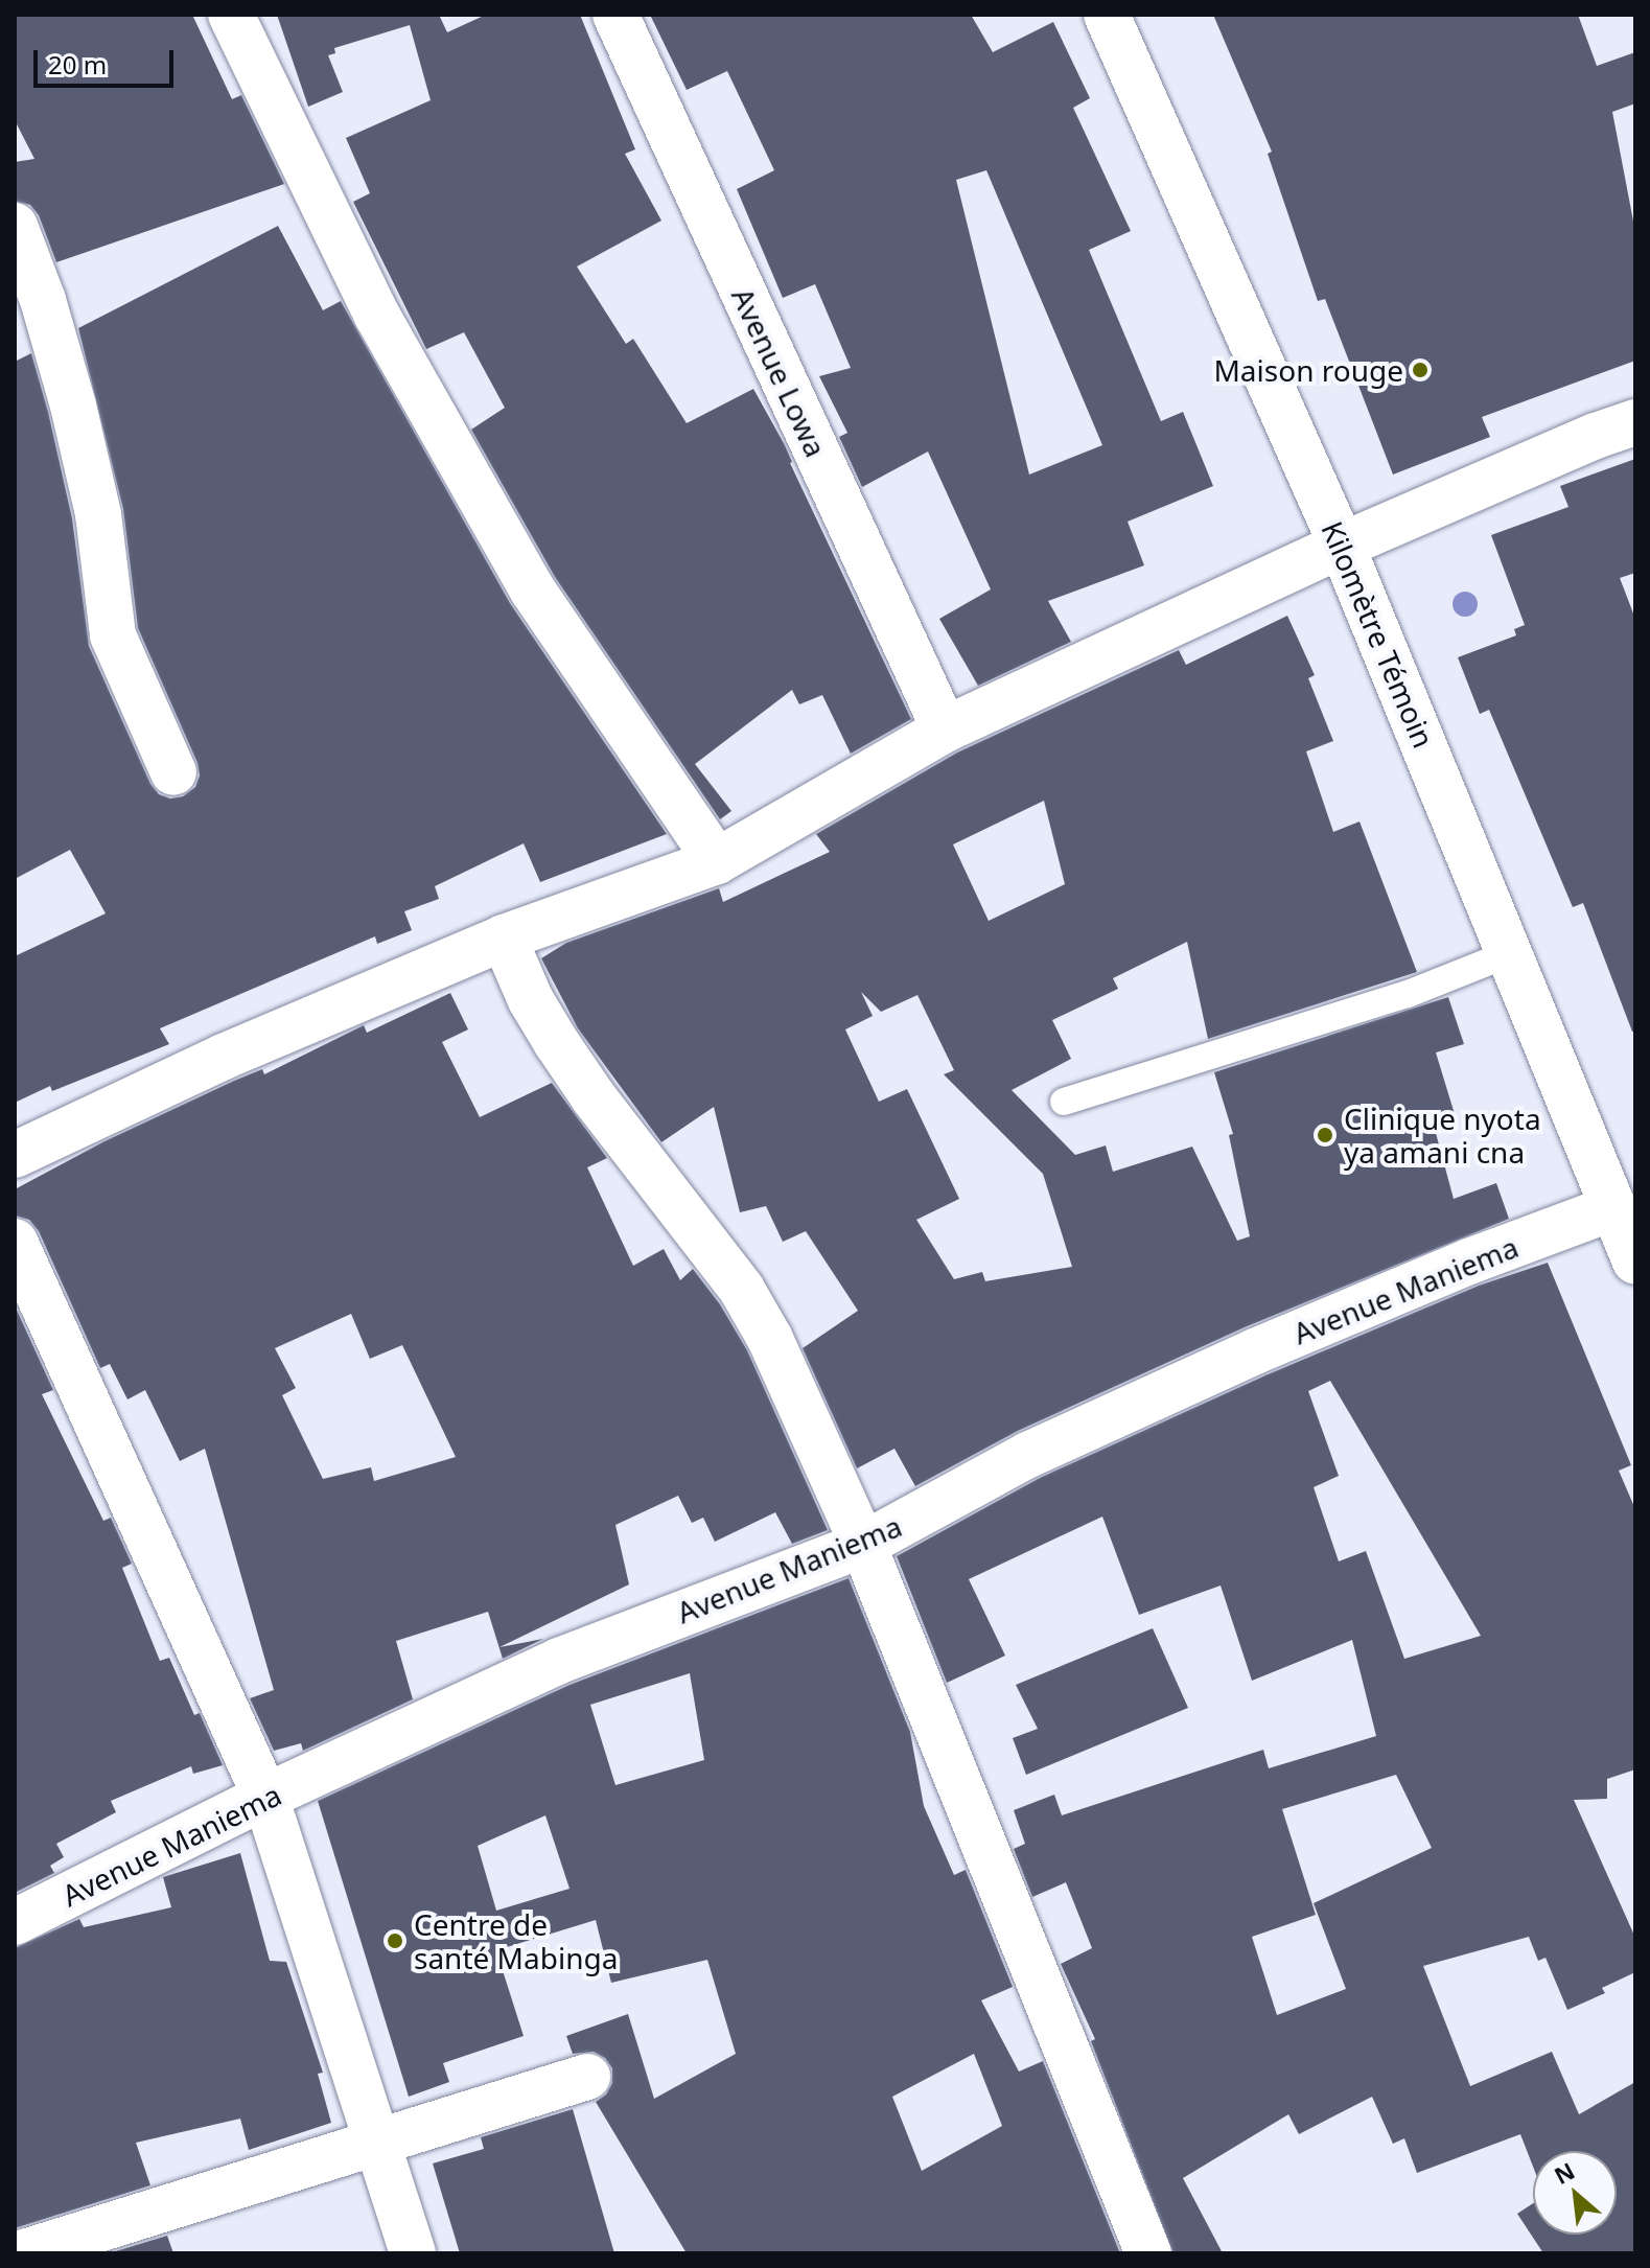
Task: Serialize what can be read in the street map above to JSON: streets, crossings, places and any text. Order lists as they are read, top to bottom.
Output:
{
  "streets": {
    "street": ["Avenue Lowa", "Kilomètre Témoin", "Avenue Maniema"]
  },
  "crossings": [
    ["Kilomètre Témoin", "Avenue Maniema"]
  ],
  "places": ["Maison rouge", "Clinique nyota ya amani cna", "Centre de santé Mabinga"],
  "scale_bar": "20 m",
  "north": "top left"
}
